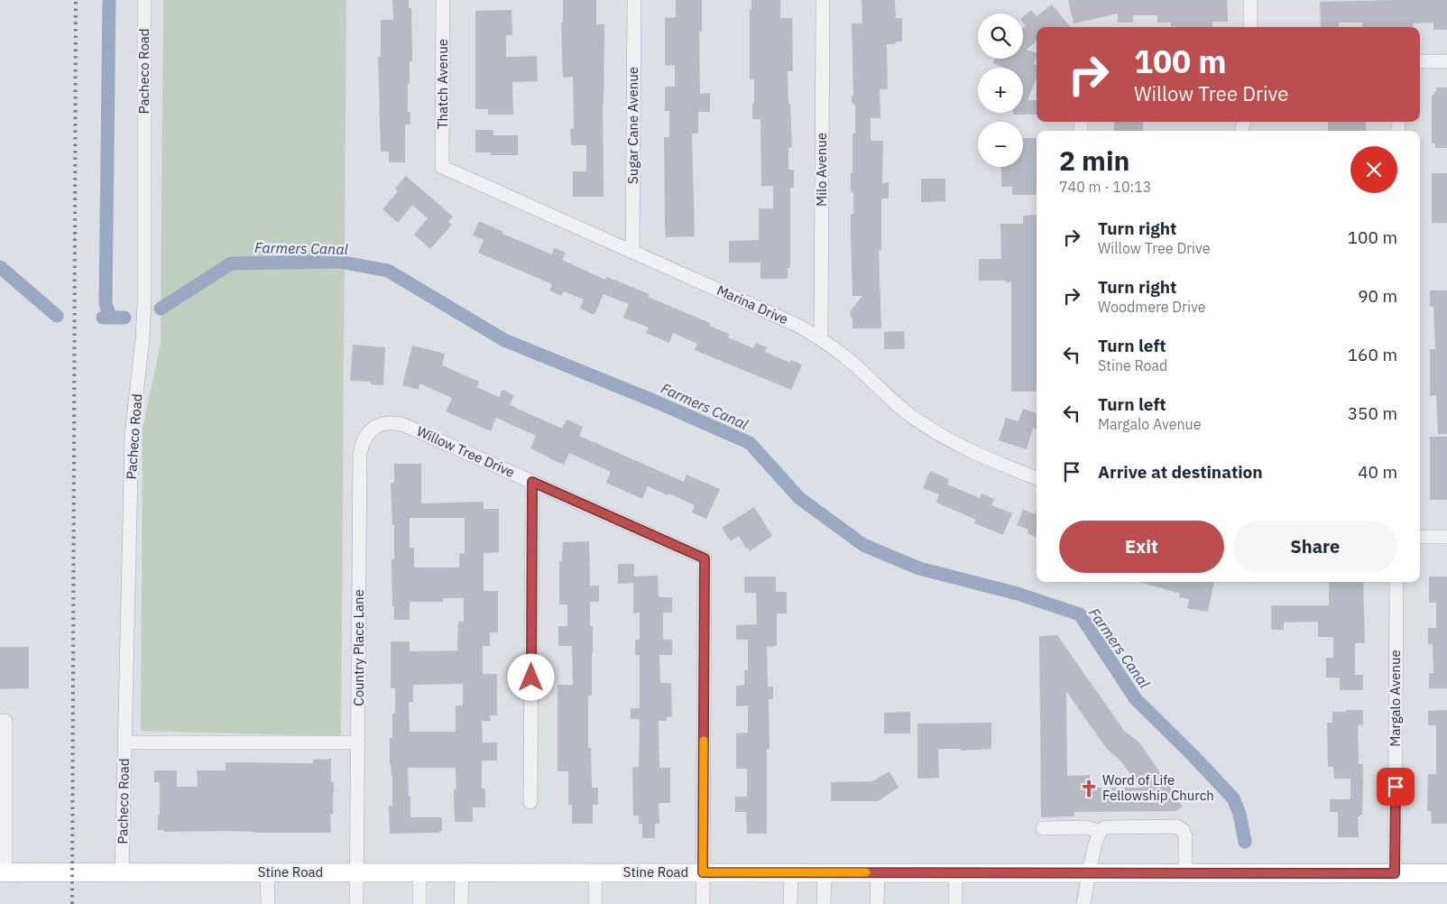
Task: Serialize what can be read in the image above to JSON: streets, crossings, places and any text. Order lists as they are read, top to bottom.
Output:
{
  "streets": {
    "main road": ["Stine Road"],
    "street": [
      "Pacheco Road",
      "Thatch Avenue",
      "Sugar Cane Avenue",
      "Milo Avenue",
      "Marina Drive",
      "Willow Tree Drive",
      "Country Place Lane",
      "Margalo Avenue"
    ]
  },
  "crossings": [
    ["Pacheco Road", "Stine Road"],
    ["Thatch Avenue", "Marina Drive"],
    ["Sugar Cane Avenue", "Marina Drive"],
    ["Milo Avenue", "Marina Drive"],
    ["Willow Tree Drive", "Country Place Lane"],
    ["Willow Tree Drive", "Stine Road"],
    ["Country Place Lane", "Stine Road"],
    ["Margalo Avenue", "Stine Road"]
  ],
  "water": ["Farmers Canal"],
  "places": {
    "church": ["Word of Life Fellowship Church"]
  },
  "page": {
    "map_buttons": ["+", "−"],
    "turn": ["100 m", "Willow Tree Drive"],
    "heading": ["2 min", "740 m · 10:13"],
    "list": [
      {
        "name": "Turn right",
        "note": "Willow Tree Drive",
        "value": "100 m"
      },
      {
        "name": "Turn right",
        "note": "Woodmere Drive",
        "value": "90 m"
      },
      {
        "name": "Turn left",
        "note": "Stine Road",
        "value": "160 m"
      },
      {
        "name": "Turn left",
        "note": "Margalo Avenue",
        "value": "350 m"
      },
      {
        "name": "Arrive at destination",
        "value": "40 m"
      }
    ],
    "buttons": ["Exit", "Share"]
  }
}
